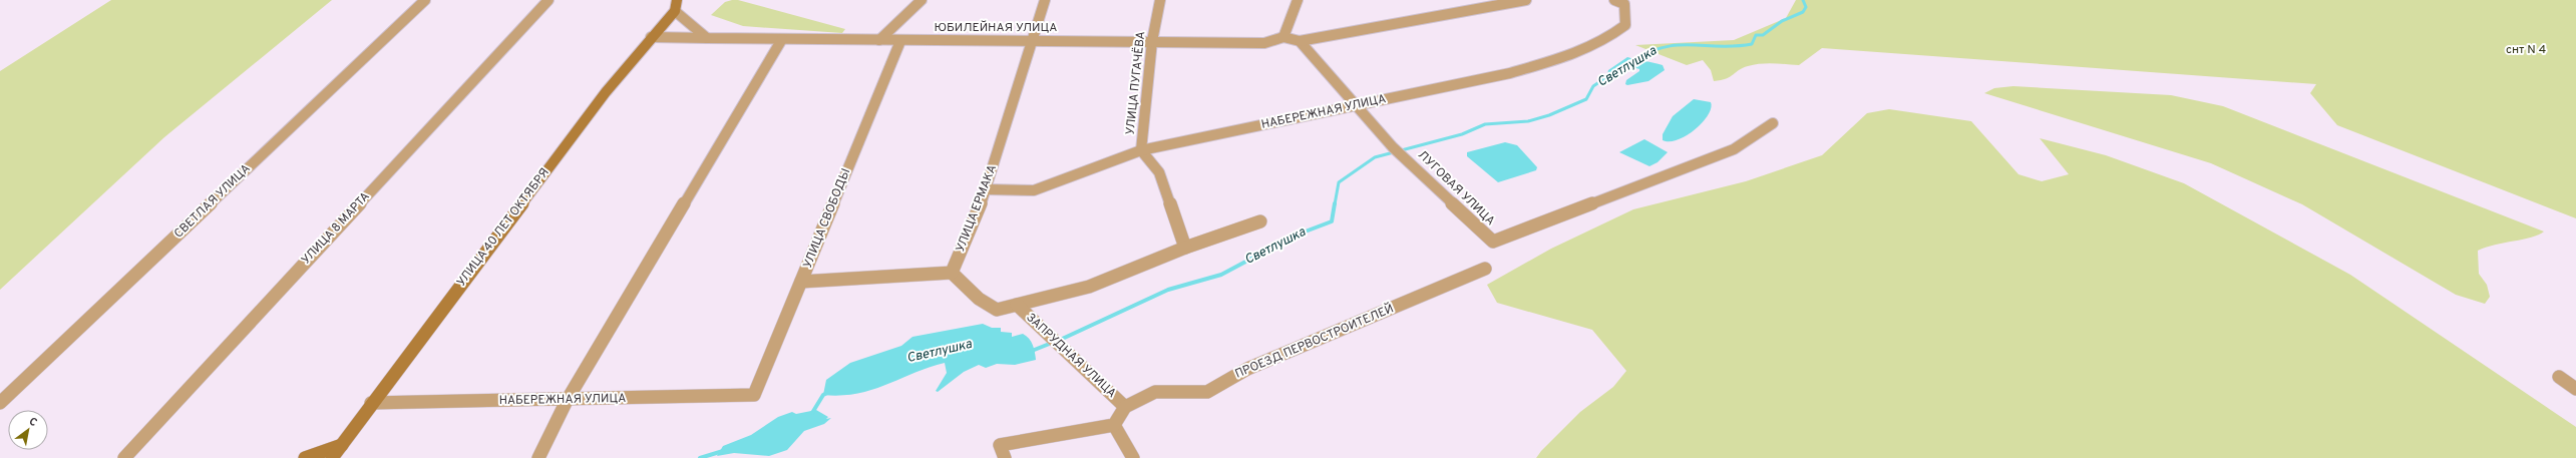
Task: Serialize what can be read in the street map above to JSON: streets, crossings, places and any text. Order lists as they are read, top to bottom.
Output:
{
  "streets": {
    "main road": ["УЛИЦА 40 ЛЕТ ОКТЯБРЯ"],
    "street": [
      "ЮБИЛЕЙНАЯ УЛИЦА",
      "УЛИЦА ПУГАЧЁВА",
      "НАБЕРЕЖНАЯ УЛИЦА",
      "ЛУГОВАЯ УЛИЦА",
      "СВЕТЛАЯ УЛИЦА",
      "УЛИЦА ЕРМАКА",
      "УЛИЦА СВОБОДЫ",
      "УЛИЦА 8 МАРТА",
      "ПРОЕЗД ПЕРВОСТРОИТЕЛЕЙ",
      "ЗАПРУДНАЯ УЛИЦА"
    ]
  },
  "crossings": [
    ["ЮБИЛЕЙНАЯ УЛИЦА", "УЛИЦА ПУГАЧЁВА"],
    ["ЮБИЛЕЙНАЯ УЛИЦА", "УЛИЦА ЕРМАКА"],
    ["ЮБИЛЕЙНАЯ УЛИЦА", "УЛИЦА СВОБОДЫ"],
    ["ЮБИЛЕЙНАЯ УЛИЦА", "УЛИЦА 40 ЛЕТ ОКТЯБРЯ"],
    ["УЛИЦА ПУГАЧЁВА", "НАБЕРЕЖНАЯ УЛИЦА"],
    ["НАБЕРЕЖНАЯ УЛИЦА", "ЛУГОВАЯ УЛИЦА"],
    ["НАБЕРЕЖНАЯ УЛИЦА", "УЛИЦА ЕРМАКА"],
    ["НАБЕРЕЖНАЯ УЛИЦА", "УЛИЦА СВОБОДЫ"],
    ["НАБЕРЕЖНАЯ УЛИЦА", "УЛИЦА 40 ЛЕТ ОКТЯБРЯ"],
    ["ПРОЕЗД ПЕРВОСТРОИТЕЛЕЙ", "ЗАПРУДНАЯ УЛИЦА"]
  ],
  "water": ["Светлушка"],
  "parks": ["снт N 4"],
  "north": "top right"
}
